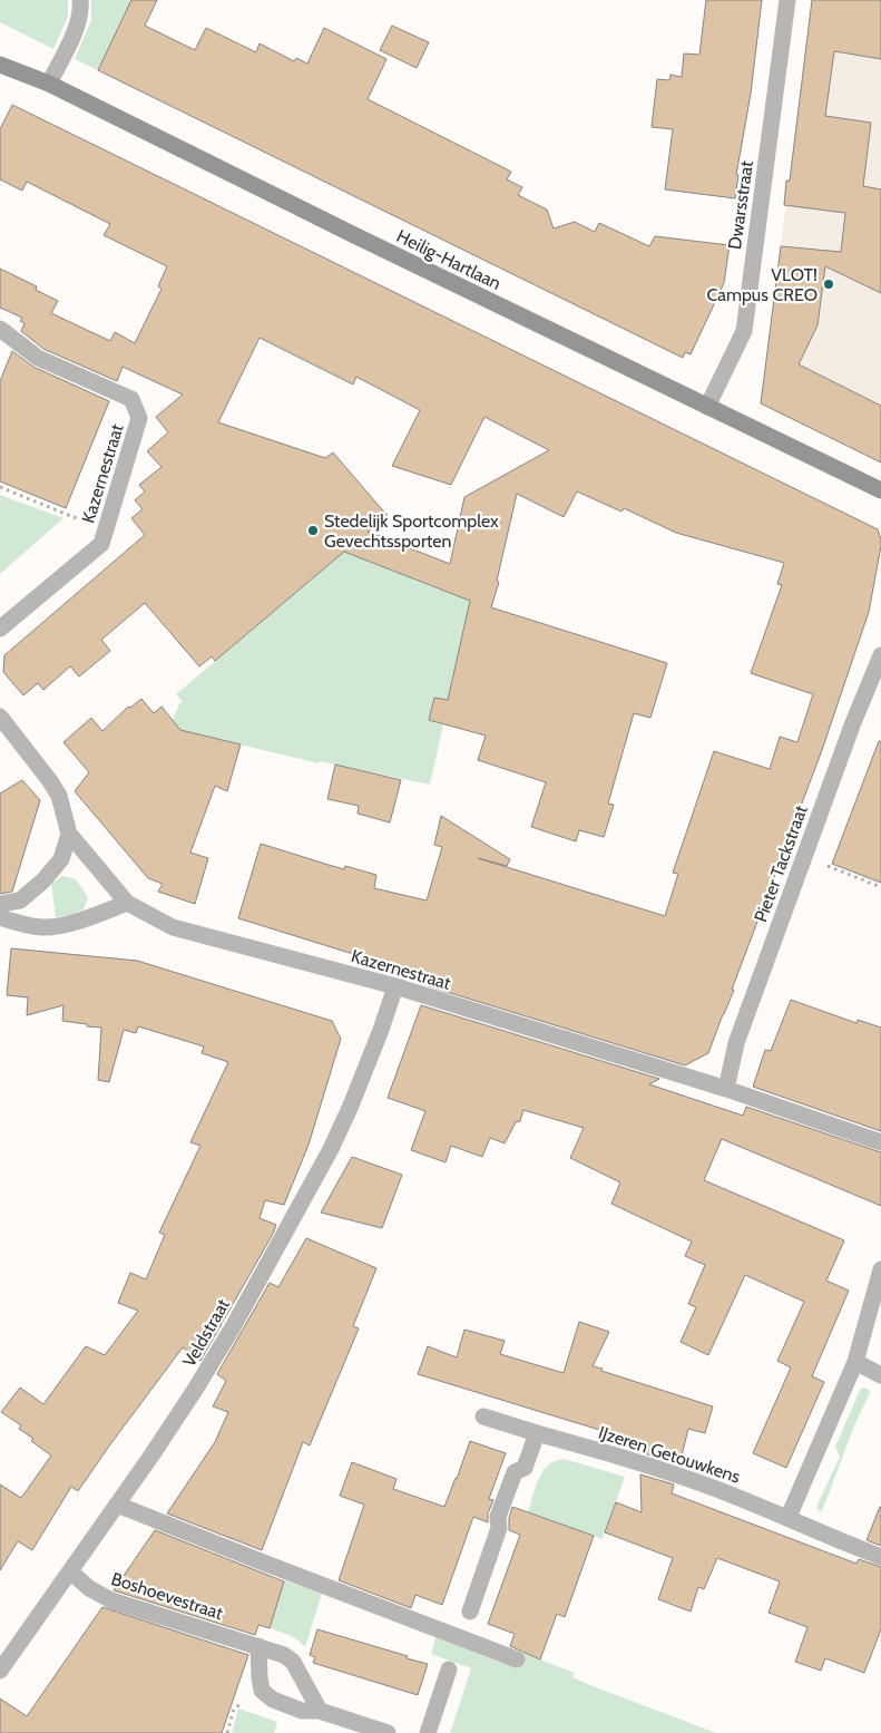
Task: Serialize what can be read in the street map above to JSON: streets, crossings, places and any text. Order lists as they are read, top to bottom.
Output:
{
  "streets": {
    "street": [
      "Dwarsstraat",
      "Heilig-Hartlaan",
      "Kazernestraat",
      "Pieter Tackstraat",
      "Veldstraat",
      "IJzeren Getouwkens",
      "Boshoevestraat"
    ]
  },
  "crossings": [
    ["Dwarsstraat", "Heilig-Hartlaan"],
    ["Kazernestraat", "Pieter Tackstraat"],
    ["Kazernestraat", "Veldstraat"],
    ["Veldstraat", "Boshoevestraat"]
  ],
  "places": ["VLOT! Campus CREO", "Stedelijk Sportcomplex Gevechtssporten"]
}
